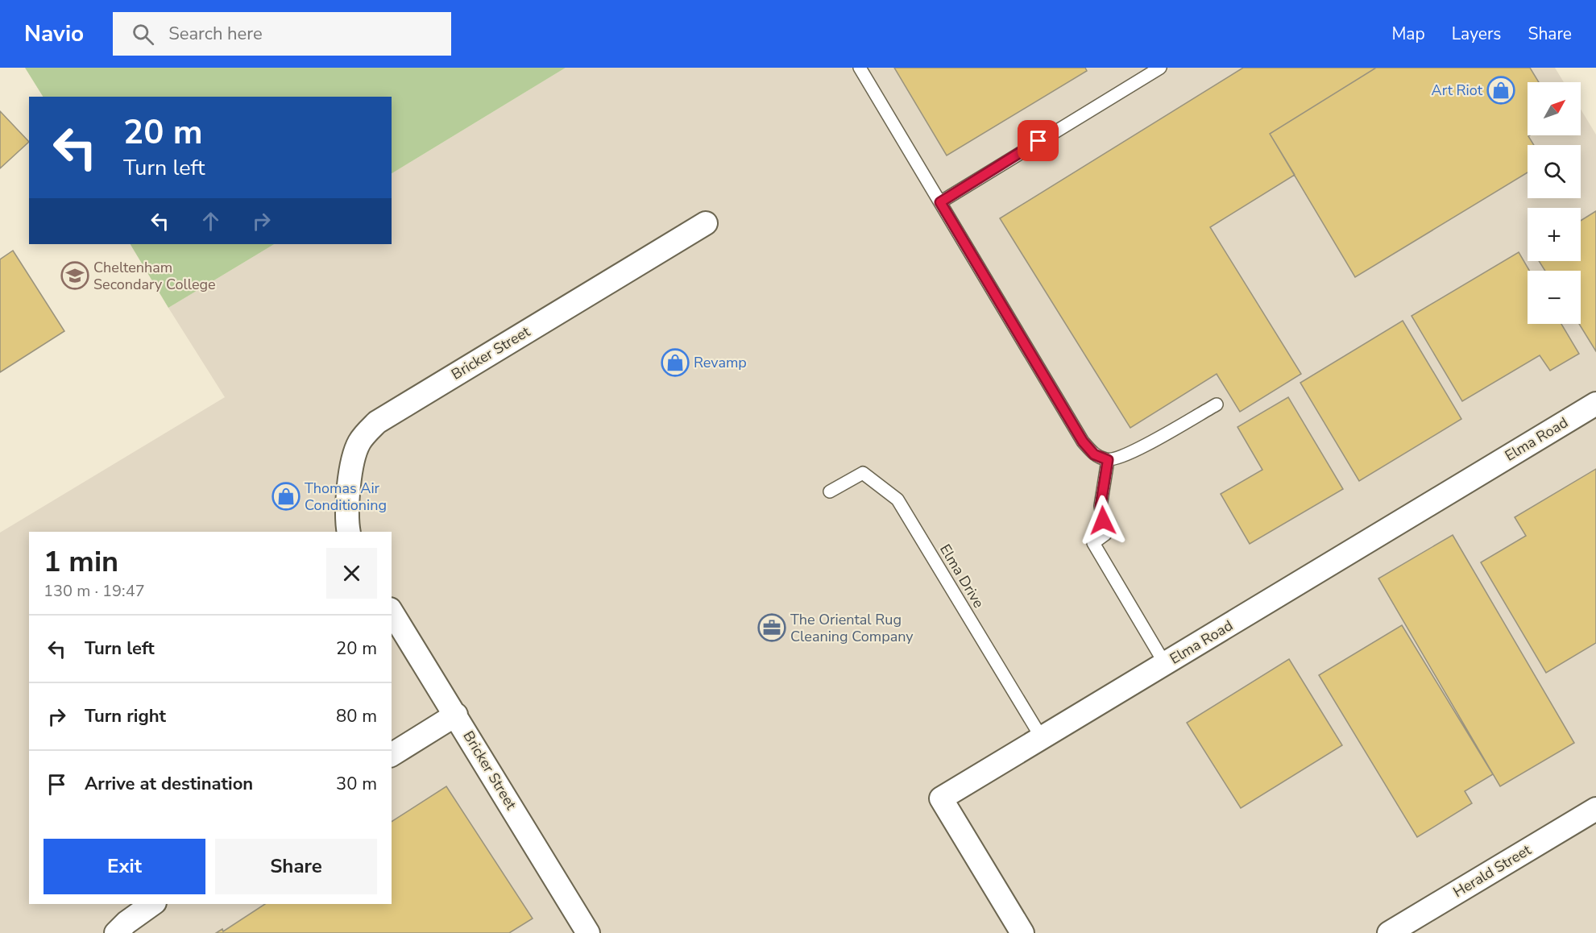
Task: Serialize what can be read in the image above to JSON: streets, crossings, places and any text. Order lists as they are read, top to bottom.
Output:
{
  "streets": {
    "street": ["Bricker Street", "Elma Road", "Herald Street"],
    "lane": ["Elma Drive"]
  },
  "crossings": [
    ["Elma Road", "Elma Drive"]
  ],
  "places": {
    "shop": ["Art Riot", "Revamp", "Thomas Air Conditioning"],
    "school or university": ["Cheltenham Secondary College"],
    "office": ["The Oriental Rug Cleaning Company"]
  },
  "north": "top right",
  "page": {
    "header": "Navio",
    "search": "Search here",
    "nav": ["Map", "Layers", "Share"],
    "map_buttons": ["+", "−"],
    "turn": ["20 m", "Turn left"],
    "heading": ["1 min", "130 m · 19:47"],
    "list": [
      {
        "name": "Turn left",
        "value": "20 m"
      },
      {
        "name": "Turn right",
        "value": "80 m"
      },
      {
        "name": "Arrive at destination",
        "value": "30 m"
      }
    ],
    "buttons": ["Exit", "Share"]
  }
}
